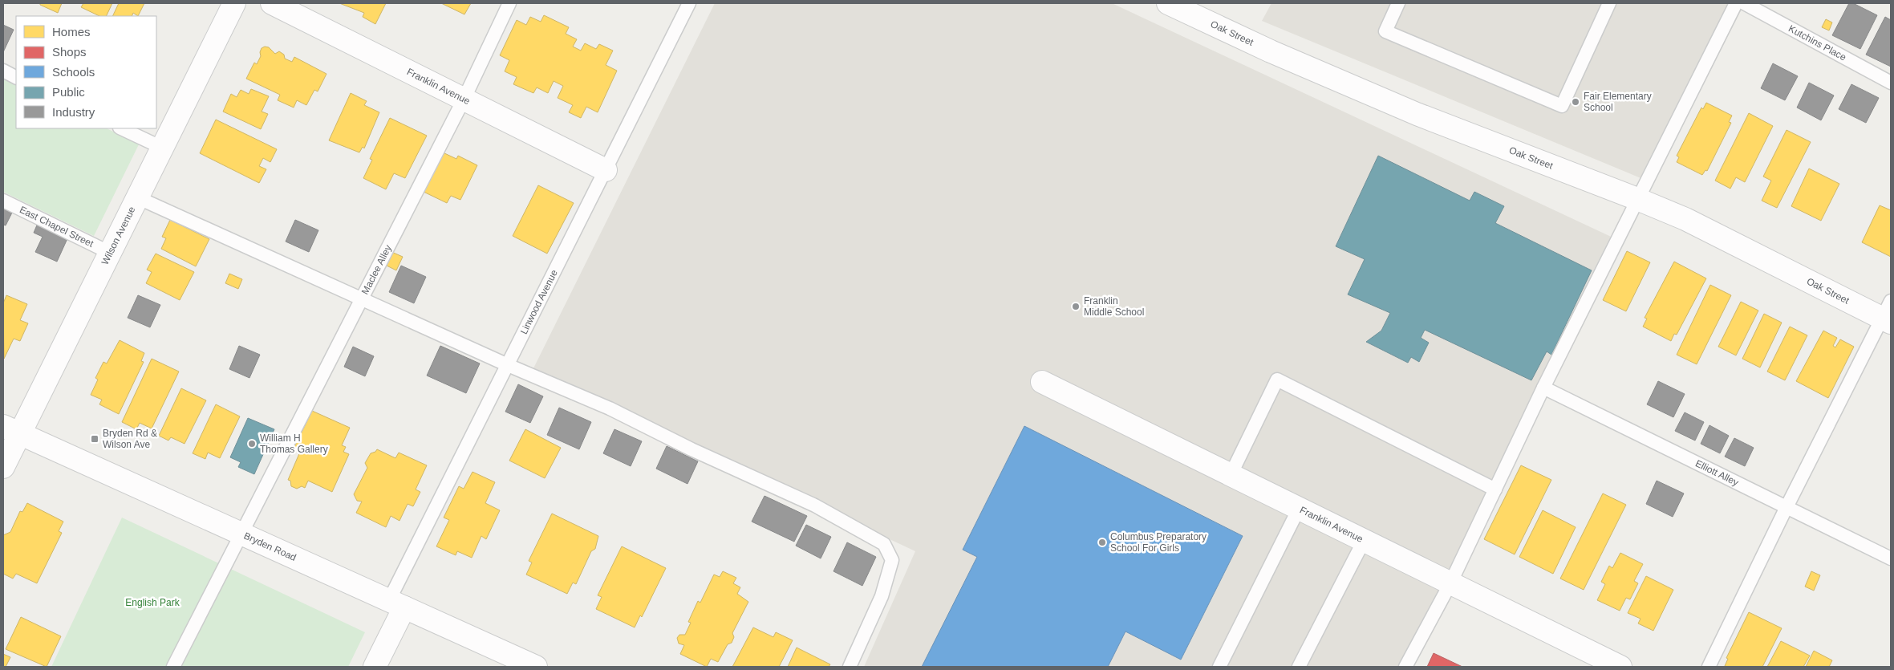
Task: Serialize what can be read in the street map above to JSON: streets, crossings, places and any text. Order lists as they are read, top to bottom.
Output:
{
  "streets": {
    "street": [
      "Oak Street",
      "Franklin Avenue",
      "Wilson Avenue",
      "Linwood Avenue",
      "Bryden Road"
    ],
    "lane": [
      "Kutchins Place",
      "East Chapel Street",
      "Maclee Alley",
      "Elliott Alley"
    ]
  },
  "crossings": [
    ["Franklin Avenue", "Maclee Alley"],
    ["Franklin Avenue", "Linwood Avenue"],
    ["East Chapel Street", "Wilson Avenue"],
    ["Wilson Avenue", "Bryden Road"],
    ["Maclee Alley", "Bryden Road"],
    ["Linwood Avenue", "Bryden Road"]
  ],
  "parks": ["English Park"],
  "places": {
    "other": [
      "Fair Elementary School",
      "Franklin Middle School",
      "William H Thomas Gallery",
      "Columbus Preparatory School For Girls"
    ],
    "transit": ["Bryden Rd & Wilson Ave"]
  },
  "legend": [
    "Homes",
    "Shops",
    "Schools",
    "Public",
    "Industry"
  ]
}
